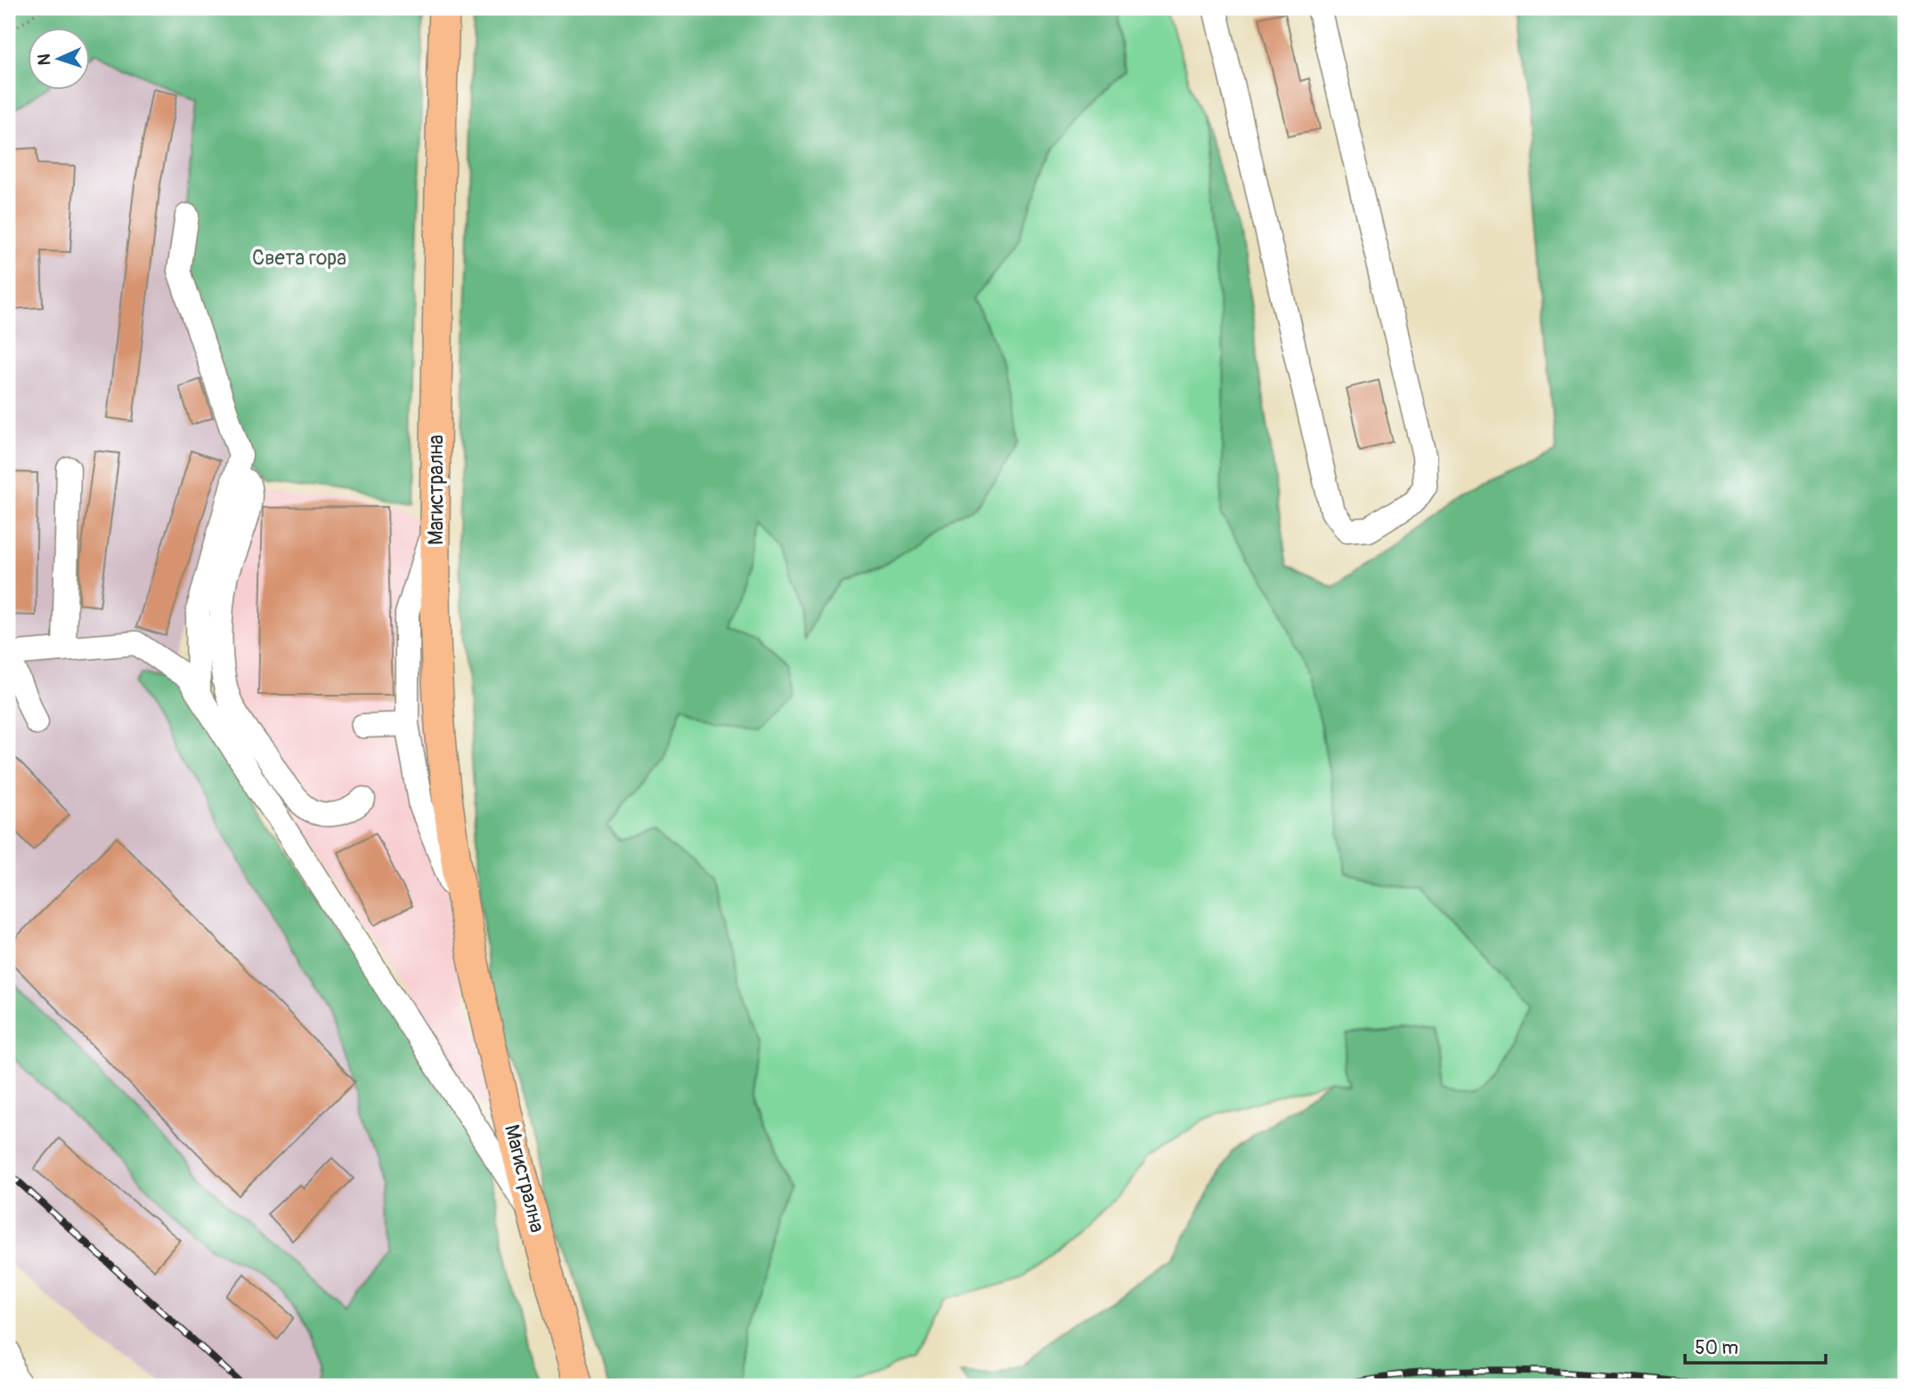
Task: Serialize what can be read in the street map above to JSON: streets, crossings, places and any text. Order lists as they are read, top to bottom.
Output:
{
  "streets": {
    "main road": ["Магистрална"]
  },
  "parks": ["Света гора"],
  "scale_bar": "50 m",
  "north": "left"
}
